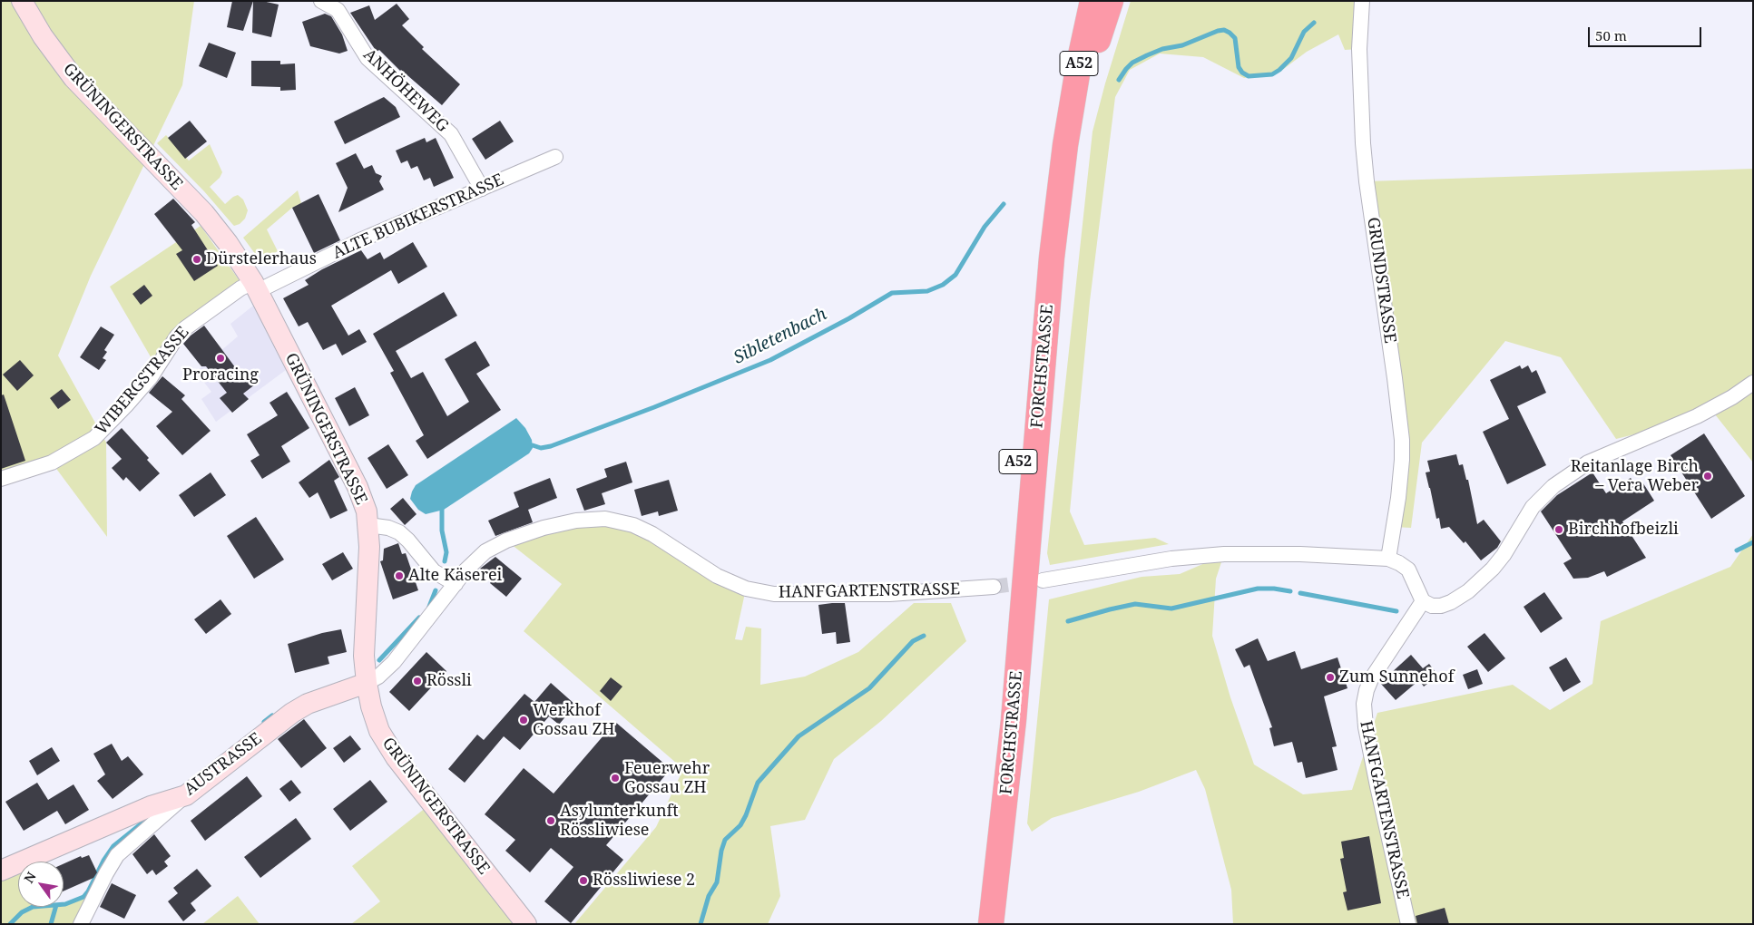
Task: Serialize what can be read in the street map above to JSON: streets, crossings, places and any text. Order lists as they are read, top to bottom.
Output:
{
  "streets": {
    "highway": ["A52", "FORCHSTRASSE"],
    "street": [
      "ANHÖHEWEG",
      "GRÜNINGERSTRASSE",
      "ALTE BUBIKERSTRASSE",
      "GRUNDSTRASSE",
      "WIBERGSTRASSE",
      "HANFGARTENSTRASSE",
      "AUSTRASSE"
    ]
  },
  "crossings": [
    ["ANHÖHEWEG", "ALTE BUBIKERSTRASSE"],
    ["GRÜNINGERSTRASSE", "ALTE BUBIKERSTRASSE"],
    ["GRÜNINGERSTRASSE", "WIBERGSTRASSE"],
    ["GRÜNINGERSTRASSE", "HANFGARTENSTRASSE"],
    ["GRÜNINGERSTRASSE", "AUSTRASSE"],
    ["ALTE BUBIKERSTRASSE", "WIBERGSTRASSE"],
    ["HANFGARTENSTRASSE", "AUSTRASSE"]
  ],
  "water": ["Sibletenbach"],
  "places": [
    "Dürstelerhaus",
    "Proracing",
    "Reitanlage Birch – Vera Weber",
    "Birchhofbeizli",
    "Alte Käserei",
    "Zum Sunnehof",
    "Rössli",
    "Werkhof Gossau ZH",
    "Feuerwehr Gossau ZH",
    "Asylunterkunft Rössliwiese",
    "Rössliwiese 2"
  ],
  "scale_bar": "50 m",
  "north": "top left"
}
